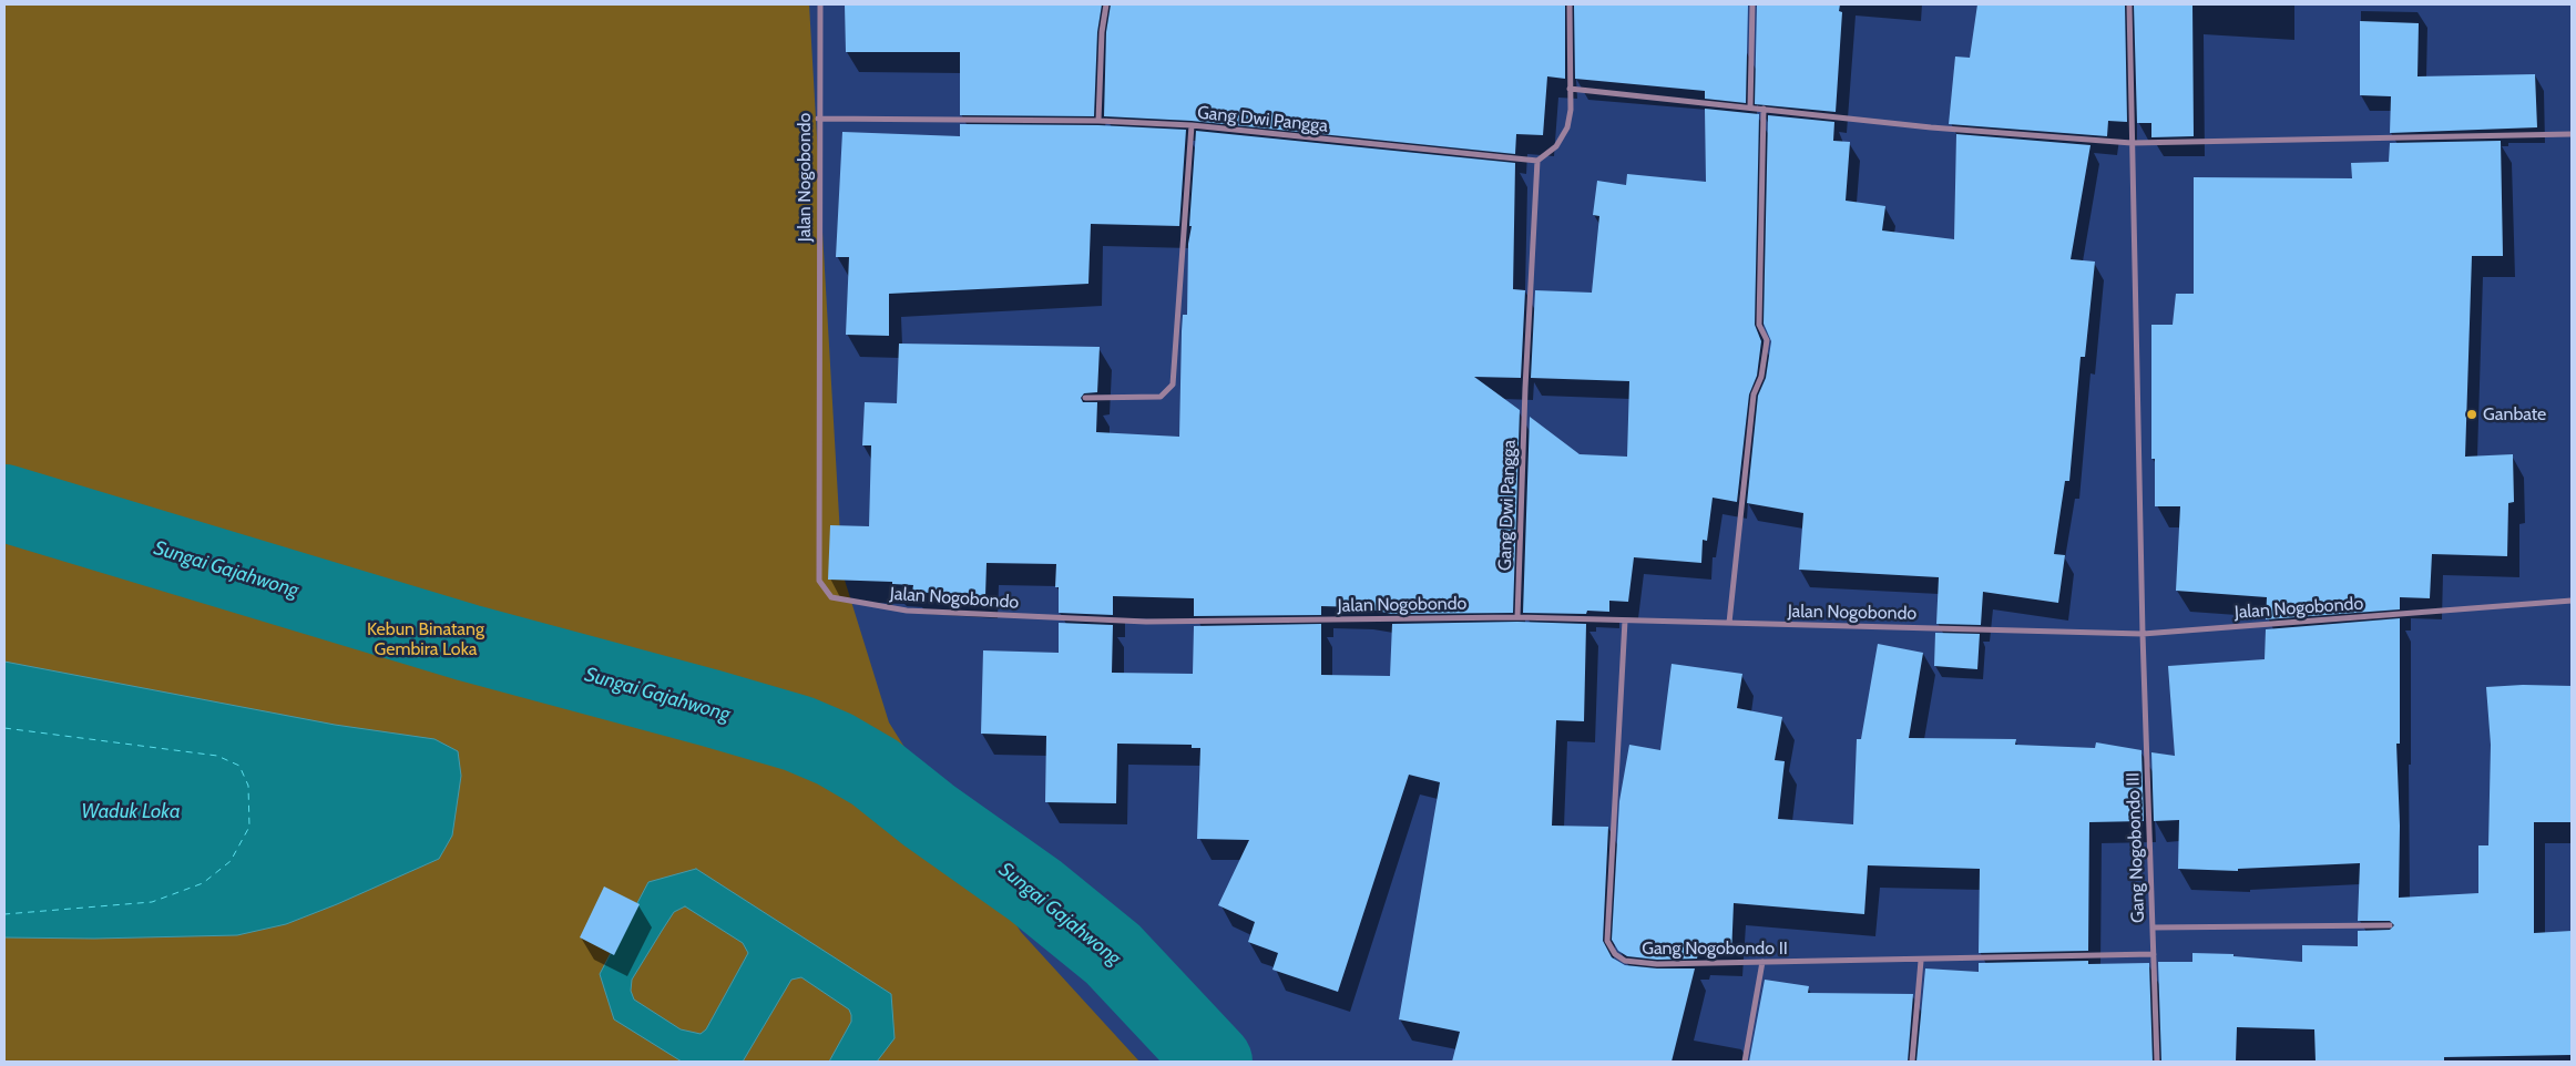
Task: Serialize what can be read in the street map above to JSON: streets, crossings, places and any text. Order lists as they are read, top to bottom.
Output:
{
  "streets": {
    "street": [
      "Gang Dwi Pangga",
      "Jalan Nogobondo",
      "Gang Nogobondo III",
      "Gang Nogobondo II"
    ]
  },
  "crossings": [
    ["Gang Dwi Pangga", "Jalan Nogobondo"],
    ["Jalan Nogobondo", "Gang Nogobondo III"],
    ["Jalan Nogobondo", "Gang Nogobondo II"],
    ["Gang Nogobondo III", "Gang Nogobondo II"]
  ],
  "water": ["Sungai Gajahwong", "Waduk Loka"],
  "parks": ["Kebun Binatang Gembira Loka"],
  "places": ["Ganbate"]
}
